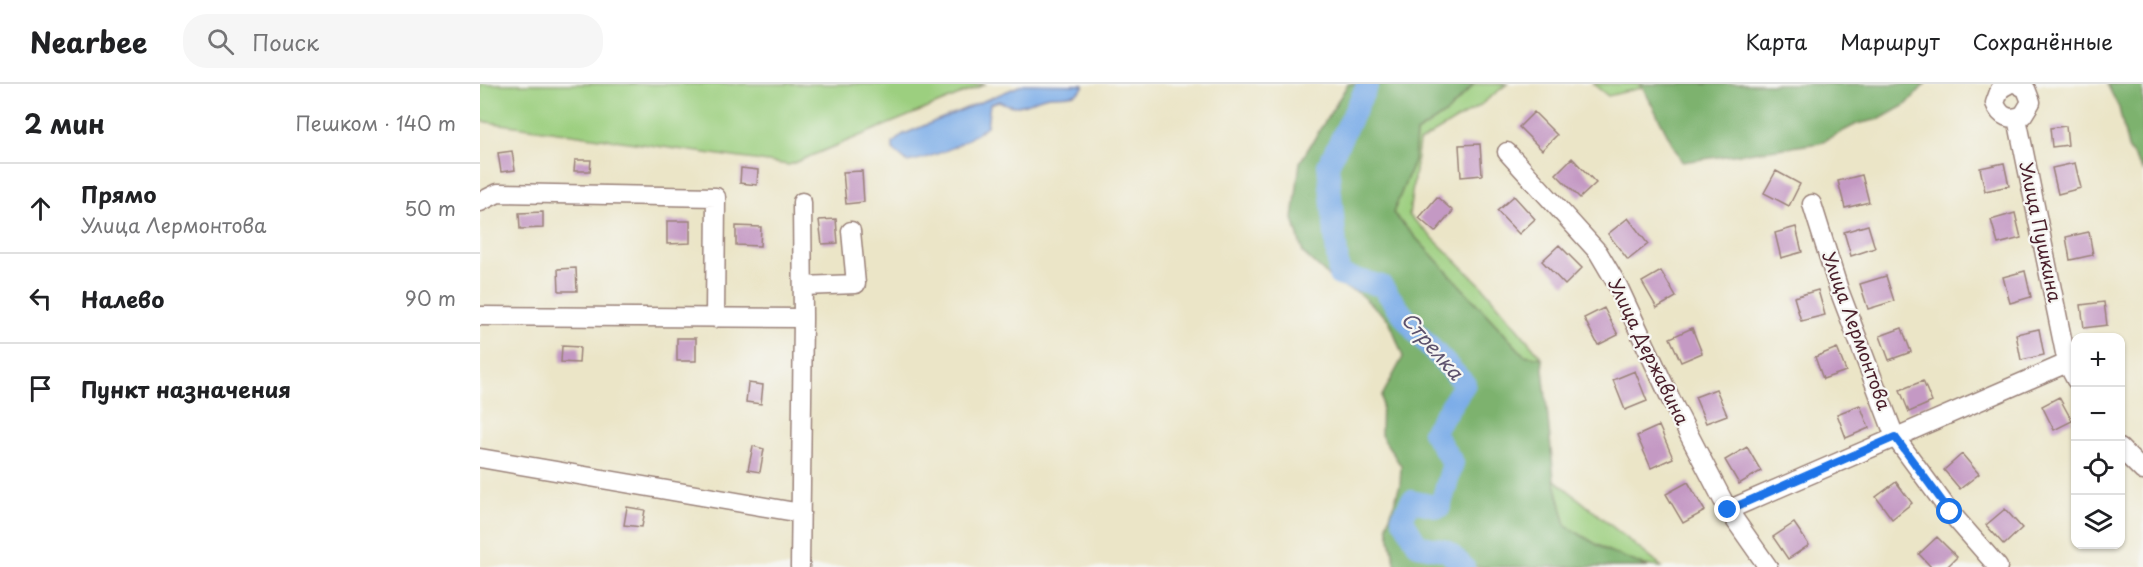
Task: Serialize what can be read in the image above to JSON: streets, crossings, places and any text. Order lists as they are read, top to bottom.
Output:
{
  "streets": {
    "street": ["Улица Пушкина", "Улица Лермонтова", "Улица Державина"]
  },
  "water": ["Стрелка"],
  "page": {
    "header": "Nearbee",
    "search": "Поиск",
    "nav": ["Карта", "Маршрут", "Сохранённые"],
    "heading": ["2 мин", "Пешком · 140 m"],
    "list": [
      ["Прямо", "Улица Лермонтова", "50 m"],
      ["Налево", "90 m"],
      "Пункт назначения"
    ],
    "map_buttons": ["+", "−"]
  }
}
